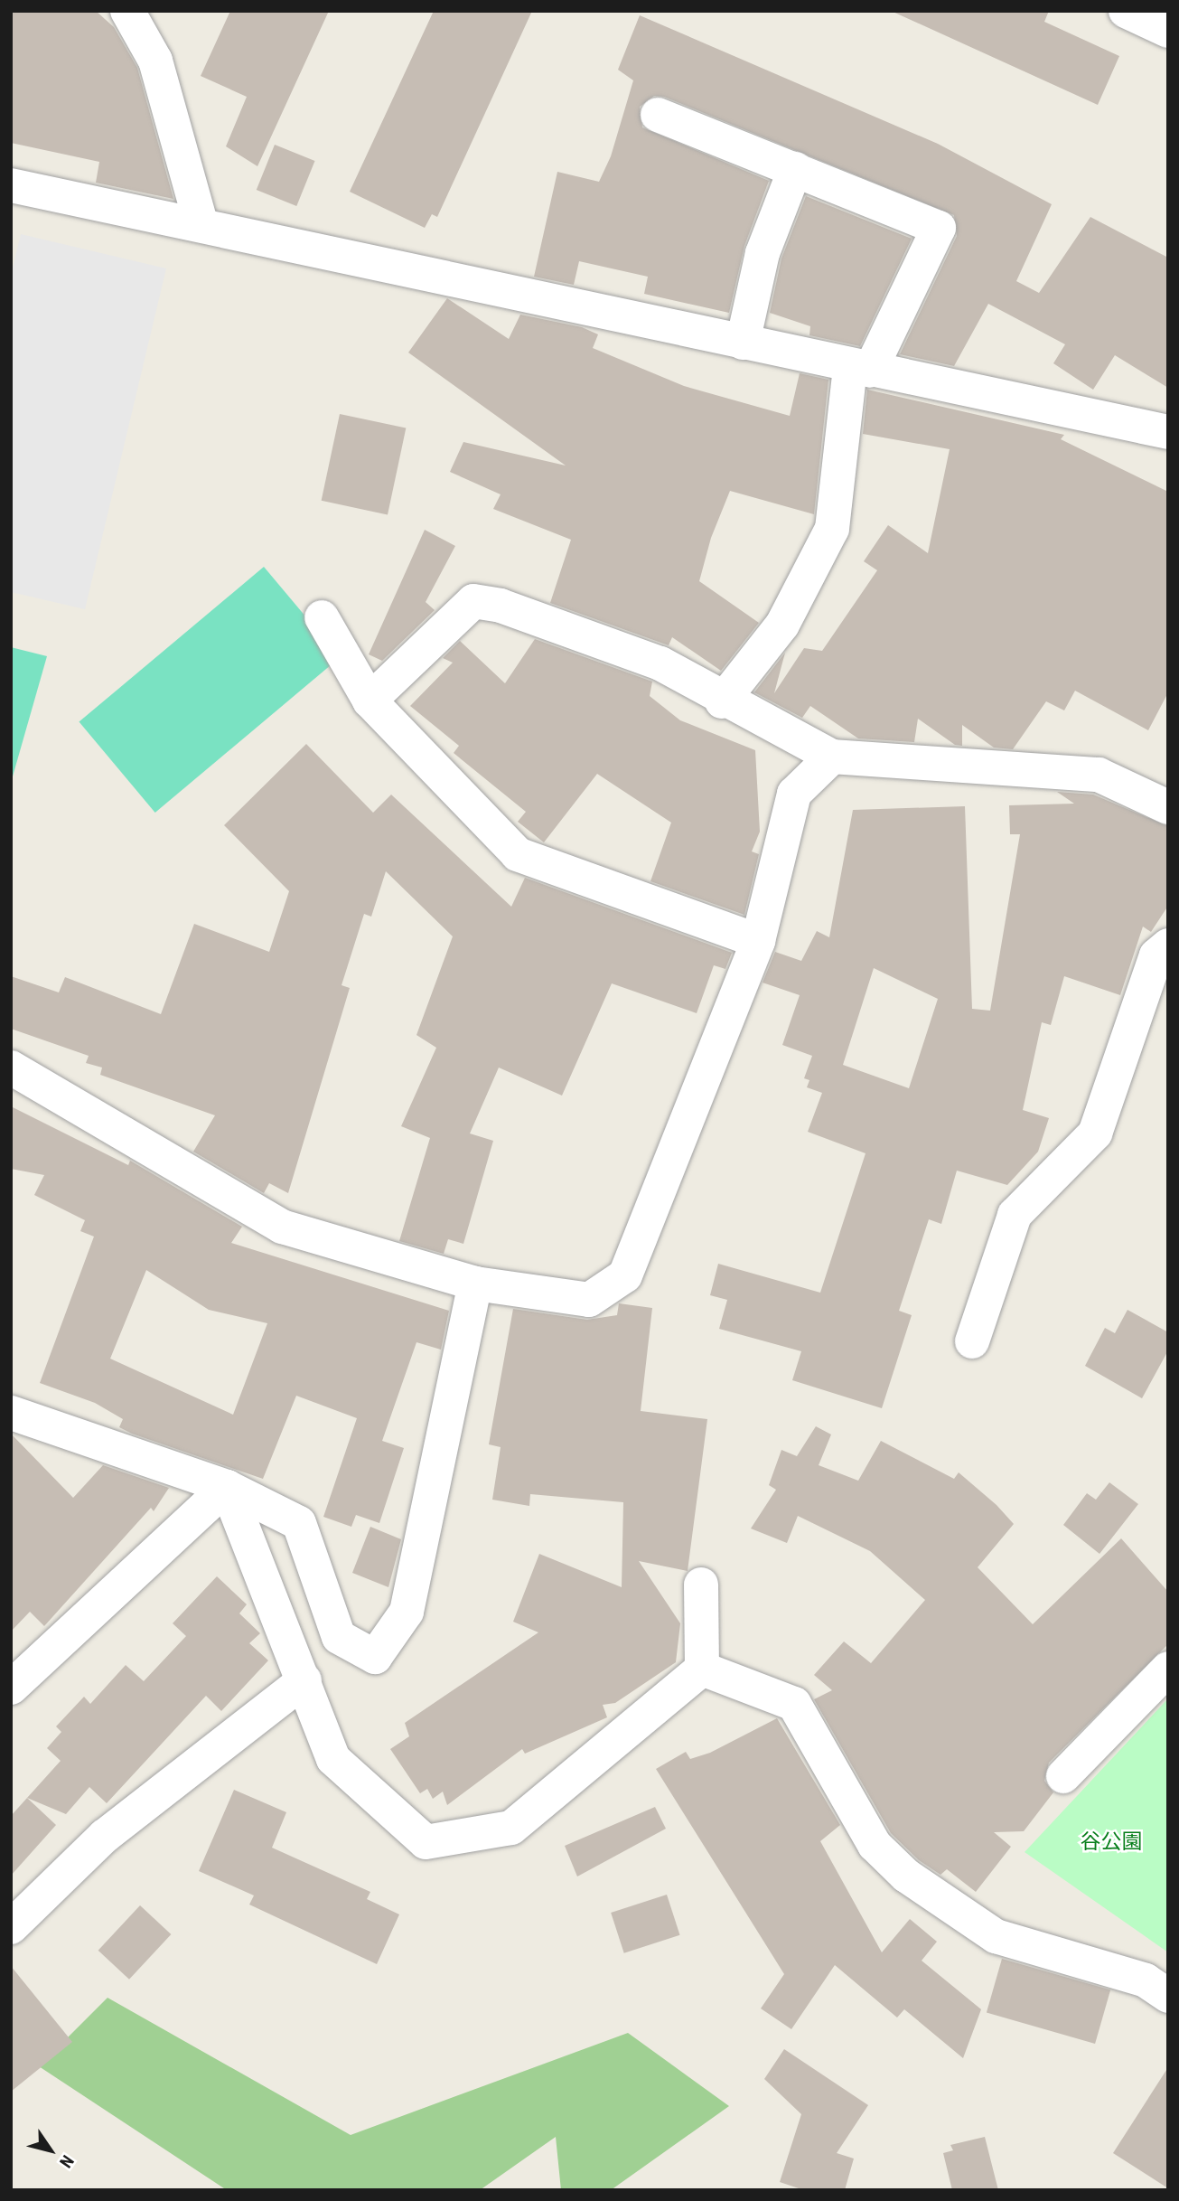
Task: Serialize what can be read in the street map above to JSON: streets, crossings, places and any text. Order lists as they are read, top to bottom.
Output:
{
  "parks": ["谷公園"],
  "north": "bottom right"
}
